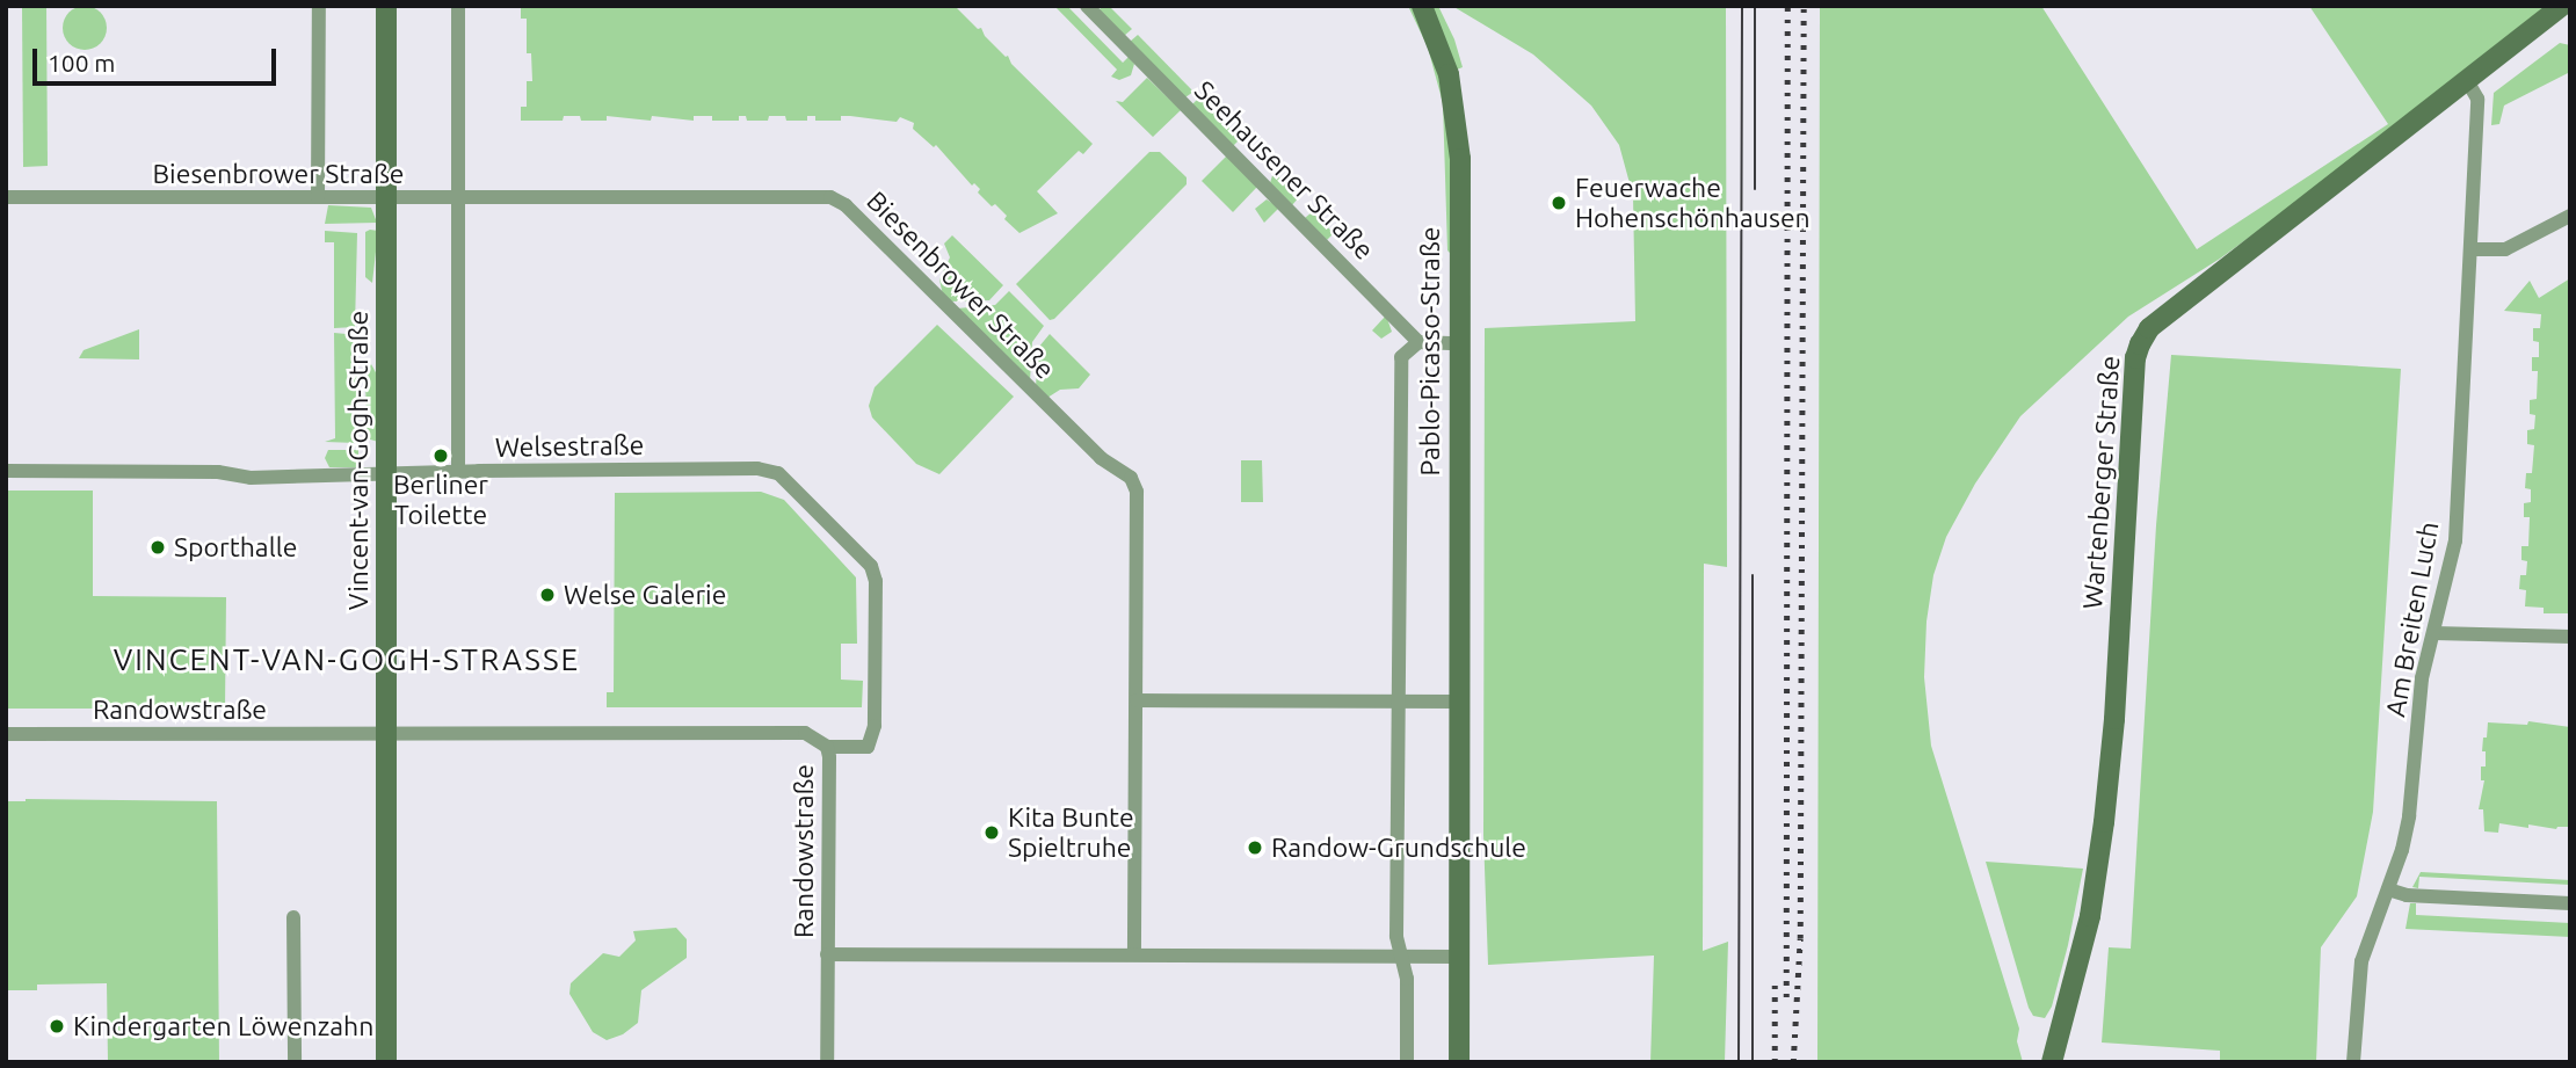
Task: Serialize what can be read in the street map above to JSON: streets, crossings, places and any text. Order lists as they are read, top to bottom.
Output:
{
  "streets": {
    "street": [
      "Seehausener Straße",
      "Biesenbrower Straße",
      "Pablo-Picasso-Straße",
      "Welsestraße",
      "Vincent-van-Gogh-Straße",
      "Wartenberger Straße",
      "Am Breiten Luch",
      "Randowstraße"
    ]
  },
  "crossings": [
    ["Seehausener Straße", "Pablo-Picasso-Straße"],
    ["Biesenbrower Straße", "Vincent-van-Gogh-Straße"],
    ["Biesenbrower Straße", "Randowstraße"],
    ["Pablo-Picasso-Straße", "Randowstraße"],
    ["Welsestraße", "Vincent-van-Gogh-Straße"],
    ["Welsestraße", "Randowstraße"],
    ["Vincent-van-Gogh-Straße", "Randowstraße"],
    ["Wartenberger Straße", "Am Breiten Luch"]
  ],
  "districts": ["VINCENT-VAN-GOGH-STRASSE"],
  "places": [
    "Feuerwache Hohenschönhausen",
    "Berliner Toilette",
    "Sporthalle",
    "Welse Galerie",
    "Kita Bunte Spieltruhe",
    "Randow-Grundschule",
    "Kindergarten Löwenzahn"
  ],
  "scale_bar": "100 m"
}
